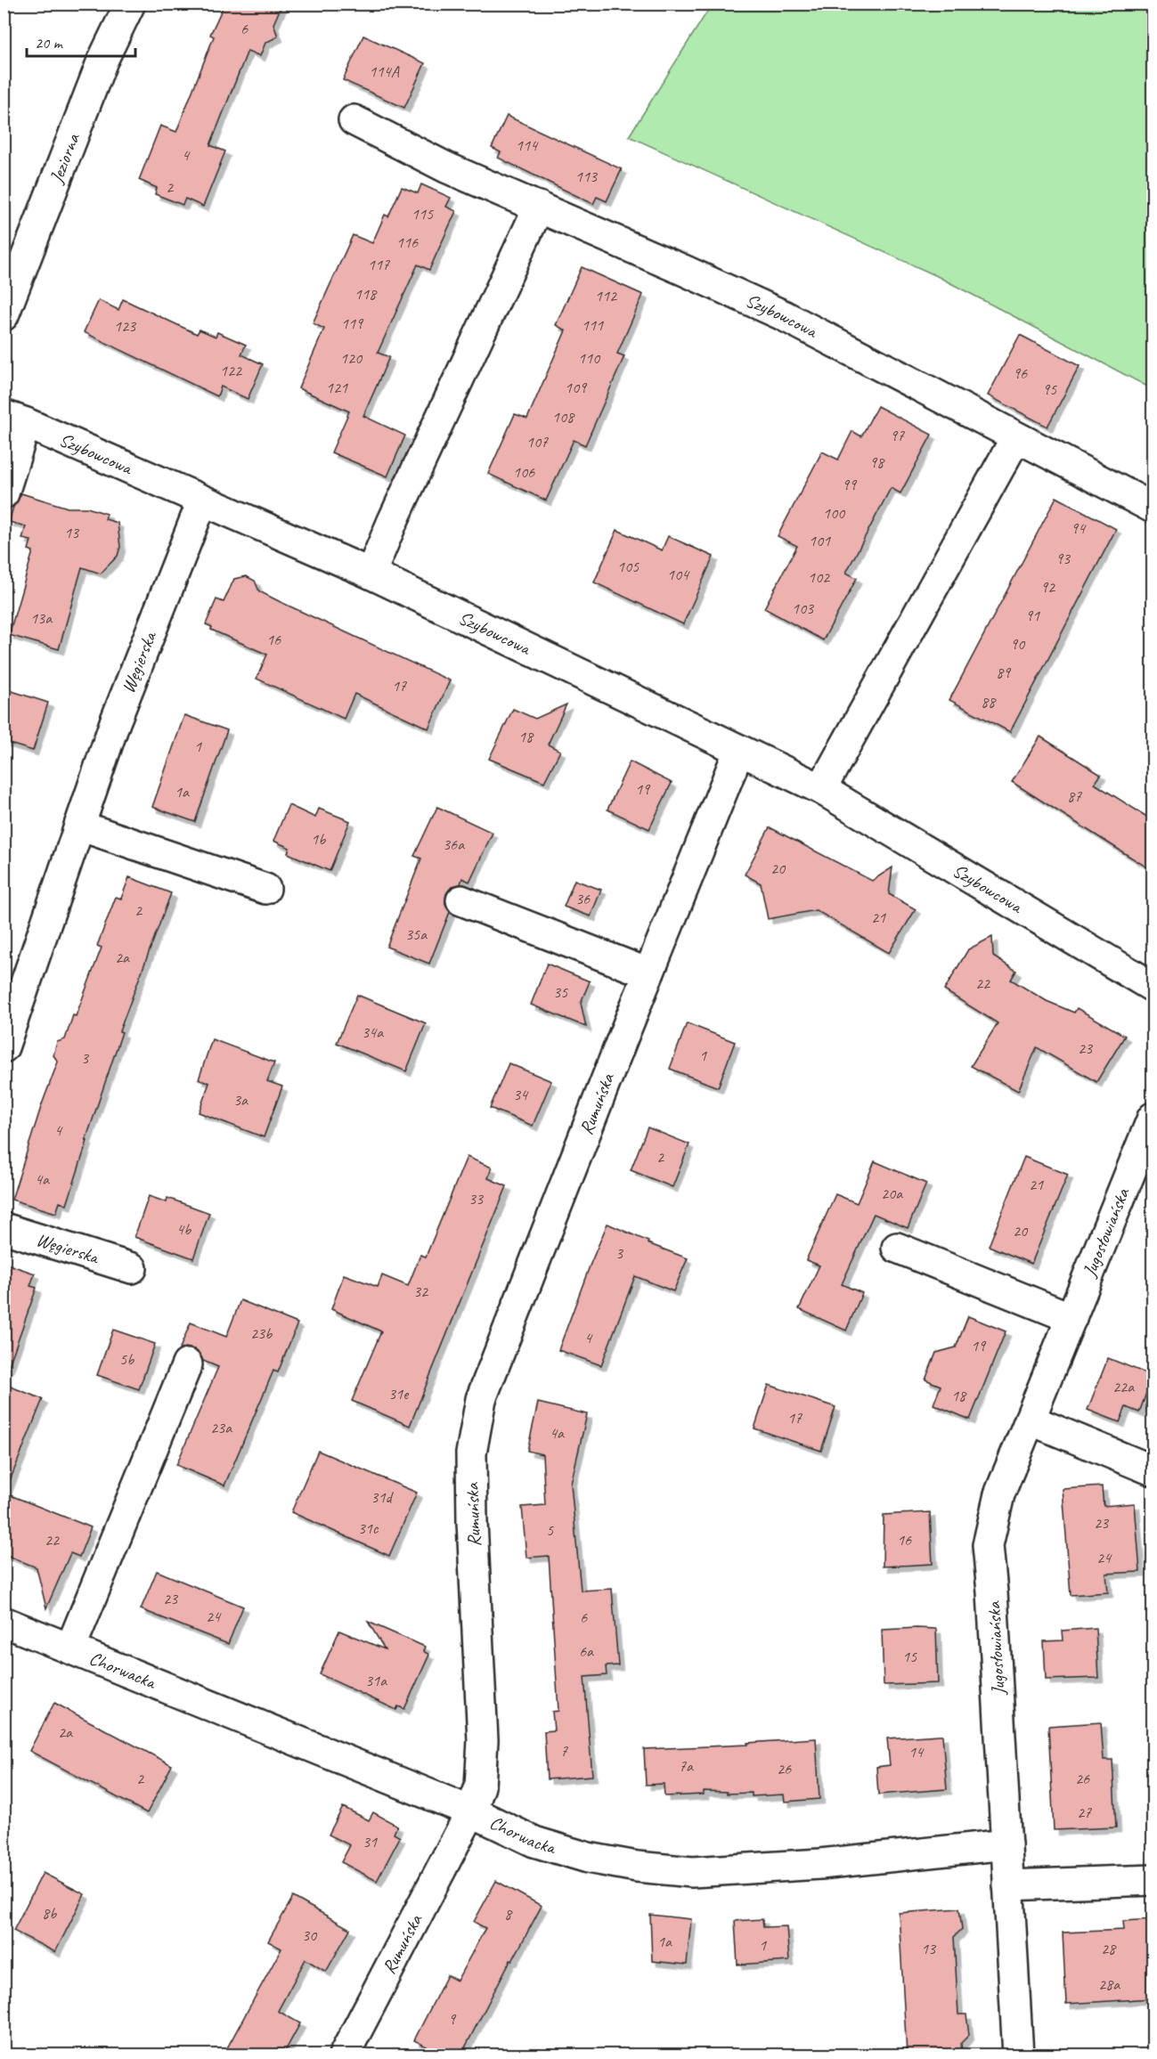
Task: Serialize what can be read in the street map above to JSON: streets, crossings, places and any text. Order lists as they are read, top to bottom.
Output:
{
  "streets": {
    "street": [
      "Jeziorna",
      "Szybowcowa",
      "Węgierska",
      "Rumuńska",
      "Jugosłowiańska",
      "Chorwacka"
    ]
  },
  "crossings": [
    ["Szybowcowa", "Węgierska"],
    ["Szybowcowa", "Rumuńska"],
    ["Rumuńska", "Chorwacka"],
    ["Jugosłowiańska", "Chorwacka"]
  ],
  "house_numbers": [
    "6",
    "114A",
    "114",
    "4",
    "113",
    "2",
    "115",
    "116",
    "117",
    "118",
    "112",
    "119",
    "111",
    "123",
    "120",
    "110",
    "122",
    "96",
    "121",
    "109",
    "95",
    "108",
    "97",
    "107",
    "98",
    "106",
    "99",
    "100",
    "94",
    "13",
    "101",
    "93",
    "105",
    "104",
    "102",
    "92",
    "103",
    "91",
    "13a",
    "16",
    "90",
    "89",
    "17",
    "88",
    "18",
    "1",
    "19",
    "1a",
    "87",
    "1b",
    "36a",
    "20",
    "36",
    "2",
    "21",
    "35a",
    "2a",
    "22",
    "35",
    "34a",
    "23",
    "1",
    "3",
    "34",
    "3a",
    "4",
    "2",
    "4a",
    "21",
    "20a",
    "33",
    "4b",
    "20",
    "3",
    "32",
    "23b",
    "4",
    "19",
    "5b",
    "22a",
    "31e",
    "18",
    "17",
    "23a",
    "4a",
    "31d",
    "23",
    "31c",
    "5",
    "22",
    "16",
    "24",
    "23",
    "24",
    "6",
    "6a",
    "15",
    "31a",
    "2a",
    "7",
    "14",
    "7a",
    "26",
    "2",
    "26",
    "27",
    "31",
    "8b",
    "8",
    "30",
    "1a",
    "1",
    "13",
    "28",
    "28a",
    "9"
  ],
  "scale_bar": "20 m"
}
